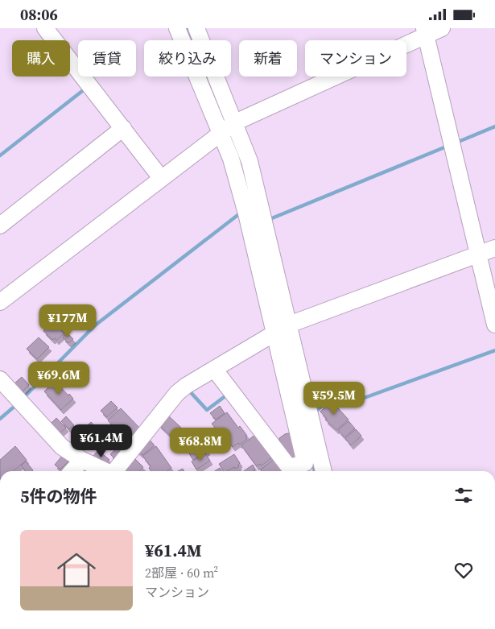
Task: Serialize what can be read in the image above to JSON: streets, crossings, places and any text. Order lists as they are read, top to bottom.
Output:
{
  "page": {
    "status": "08:06",
    "chip": [
      "購入",
      "賃貸",
      "絞り込み",
      "新着",
      "マンション"
    ],
    "price": [
      "¥177M",
      "¥69.6M",
      "¥59.5M",
      "¥61.4M",
      "¥68.8M"
    ],
    "heading": "5件の物件",
    "list": [
      {
        "name": "¥61.4M",
        "note": "2部屋 · 60 m² · マンション"
      }
    ]
  }
}
